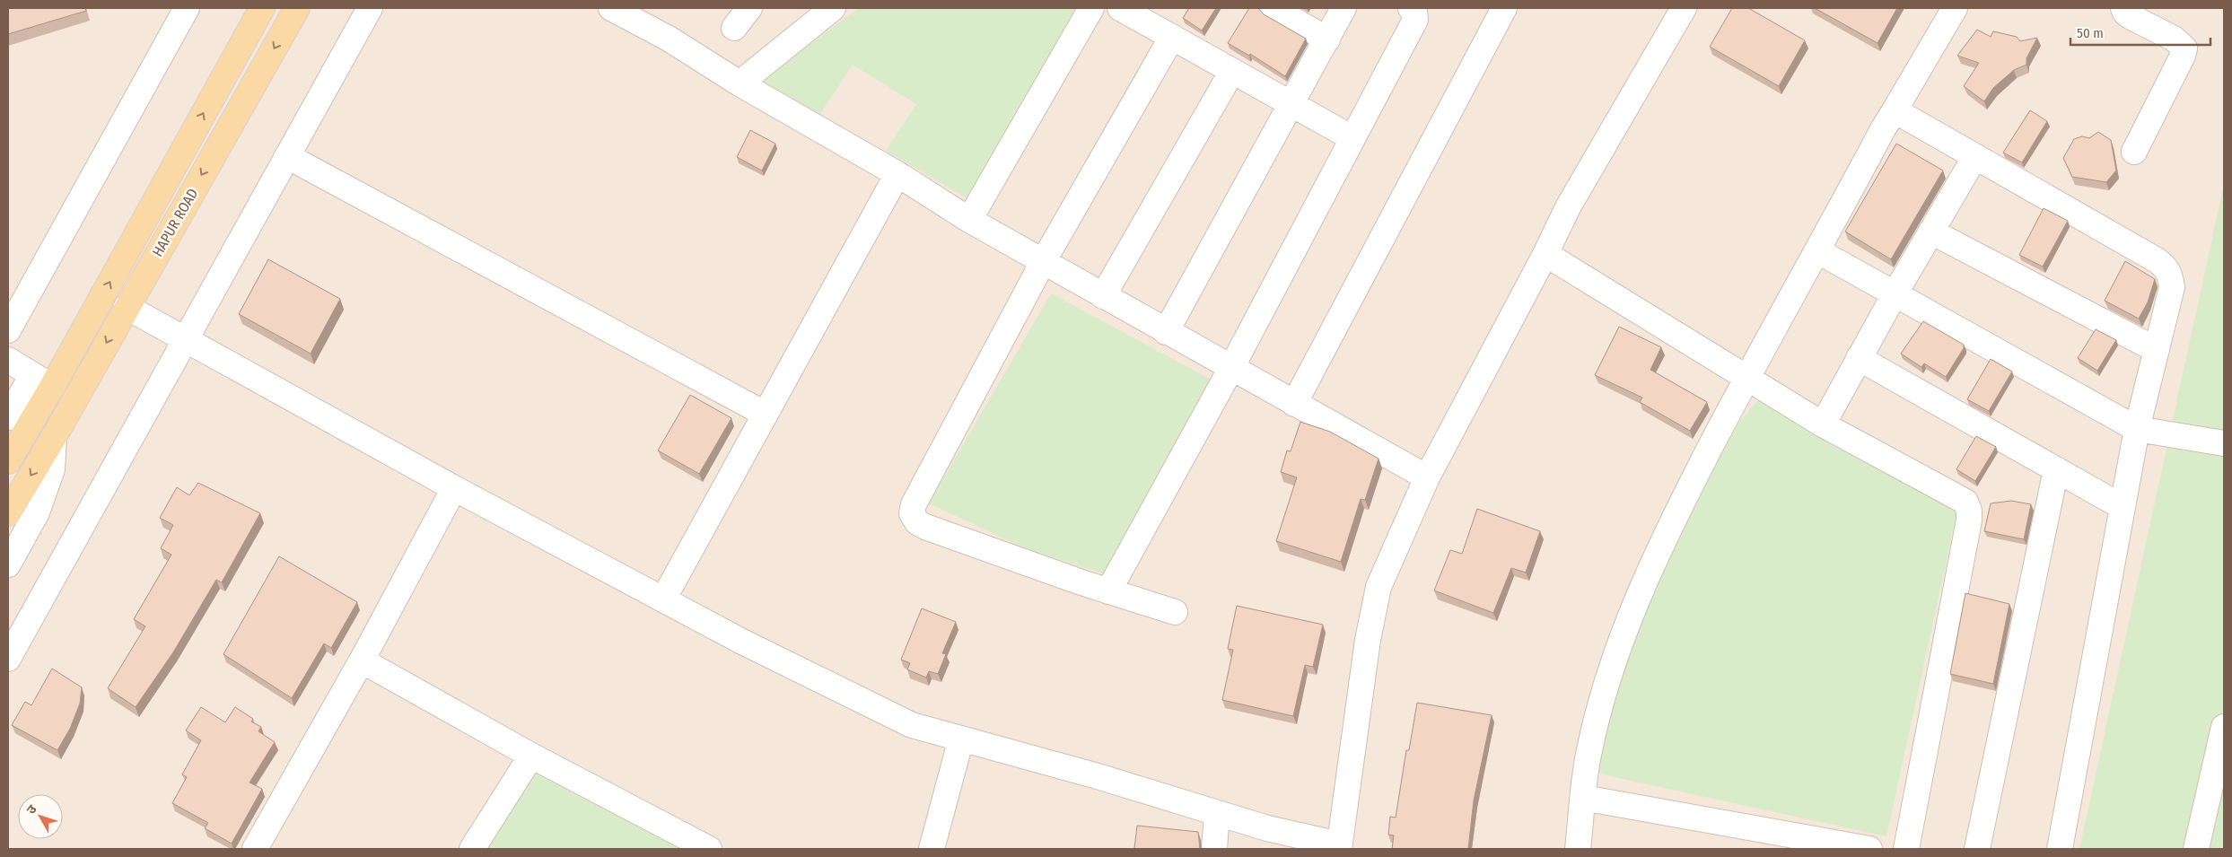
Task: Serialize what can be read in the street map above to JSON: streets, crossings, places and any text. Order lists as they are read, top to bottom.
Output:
{
  "streets": {
    "main road": ["HAPUR ROAD"]
  },
  "scale_bar": "50 m",
  "north": "top left"
}
